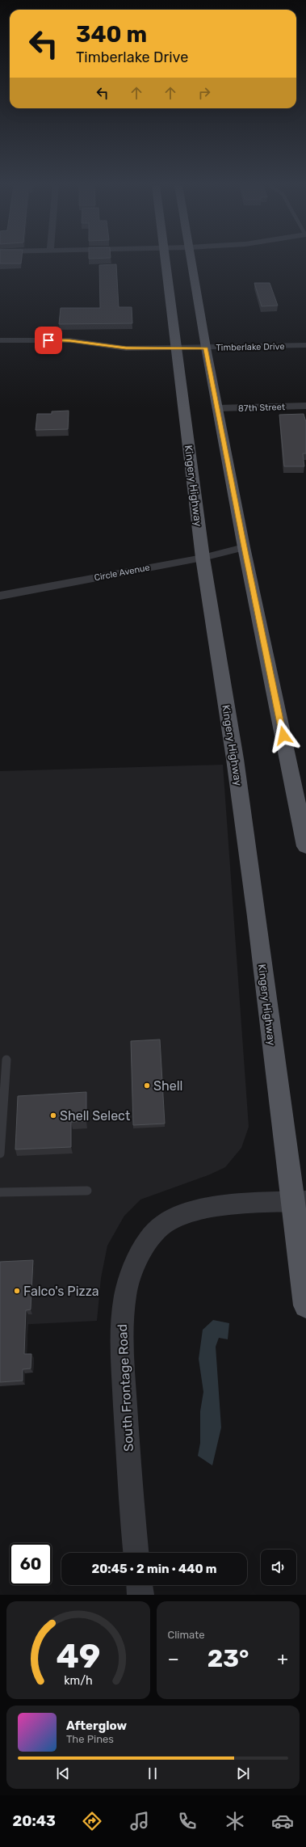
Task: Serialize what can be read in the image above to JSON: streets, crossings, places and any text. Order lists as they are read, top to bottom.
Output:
{
  "streets": {
    "main road": ["Kingery Highway"],
    "street": [
      "Timberlake Drive",
      "87th Street",
      "Circle Avenue",
      "South Frontage Road"
    ]
  },
  "crossings": [
    ["Timberlake Drive", "Kingery Highway"],
    ["Kingery Highway", "Circle Avenue"],
    ["Kingery Highway", "South Frontage Road"]
  ],
  "places": ["Shell", "Shell Select", "Falco's Pizza"],
  "page": {
    "turn": ["340 m", "Timberlake Drive"],
    "limit": "60",
    "trip": "20:45 · 2 min · 440 m",
    "tile": "Climate",
    "heat": ["−", "23°", "+"],
    "song": ["Afterglow", "The Pines"],
    "tabs": "20:43",
    "gauge": ["49", "km/h"]
  }
}
